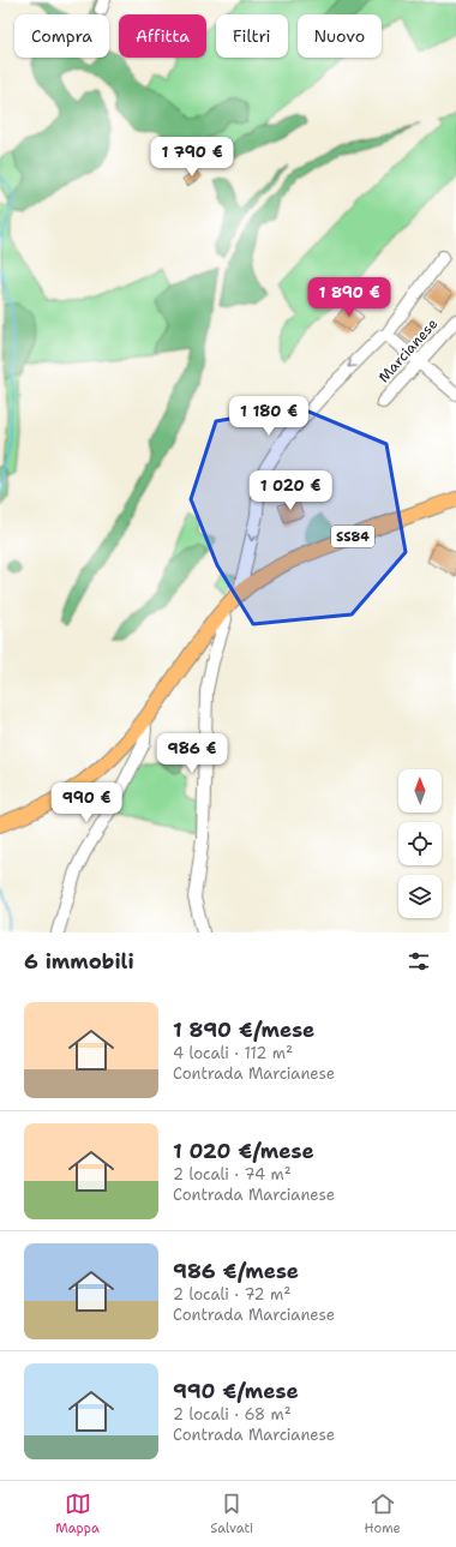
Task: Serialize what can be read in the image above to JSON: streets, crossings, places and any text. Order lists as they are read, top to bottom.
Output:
{
  "streets": {
    "main road": ["SS84"],
    "street": ["Marcianese"]
  },
  "north": "top",
  "page": {
    "chip": [
      "Compra",
      "Affitta",
      "Filtri",
      "Nuovo"
    ],
    "price": [
      "1 790 €",
      "1 890 €",
      "1 180 €",
      "1 020 €",
      "986 €",
      "990 €"
    ],
    "heading": "6 immobili",
    "list": [
      {
        "name": "1 890 €/mese",
        "note": "4 locali · 112 m² · Contrada Marcianese"
      },
      {
        "name": "1 020 €/mese",
        "note": "2 locali · 74 m² · Contrada Marcianese"
      },
      {
        "name": "986 €/mese",
        "note": "2 locali · 72 m² · Contrada Marcianese"
      },
      {
        "name": "990 €/mese",
        "note": "2 locali · 68 m² · Contrada Marcianese"
      }
    ],
    "tabs": ["Mappa", "Salvati", "Home"]
  }
}
